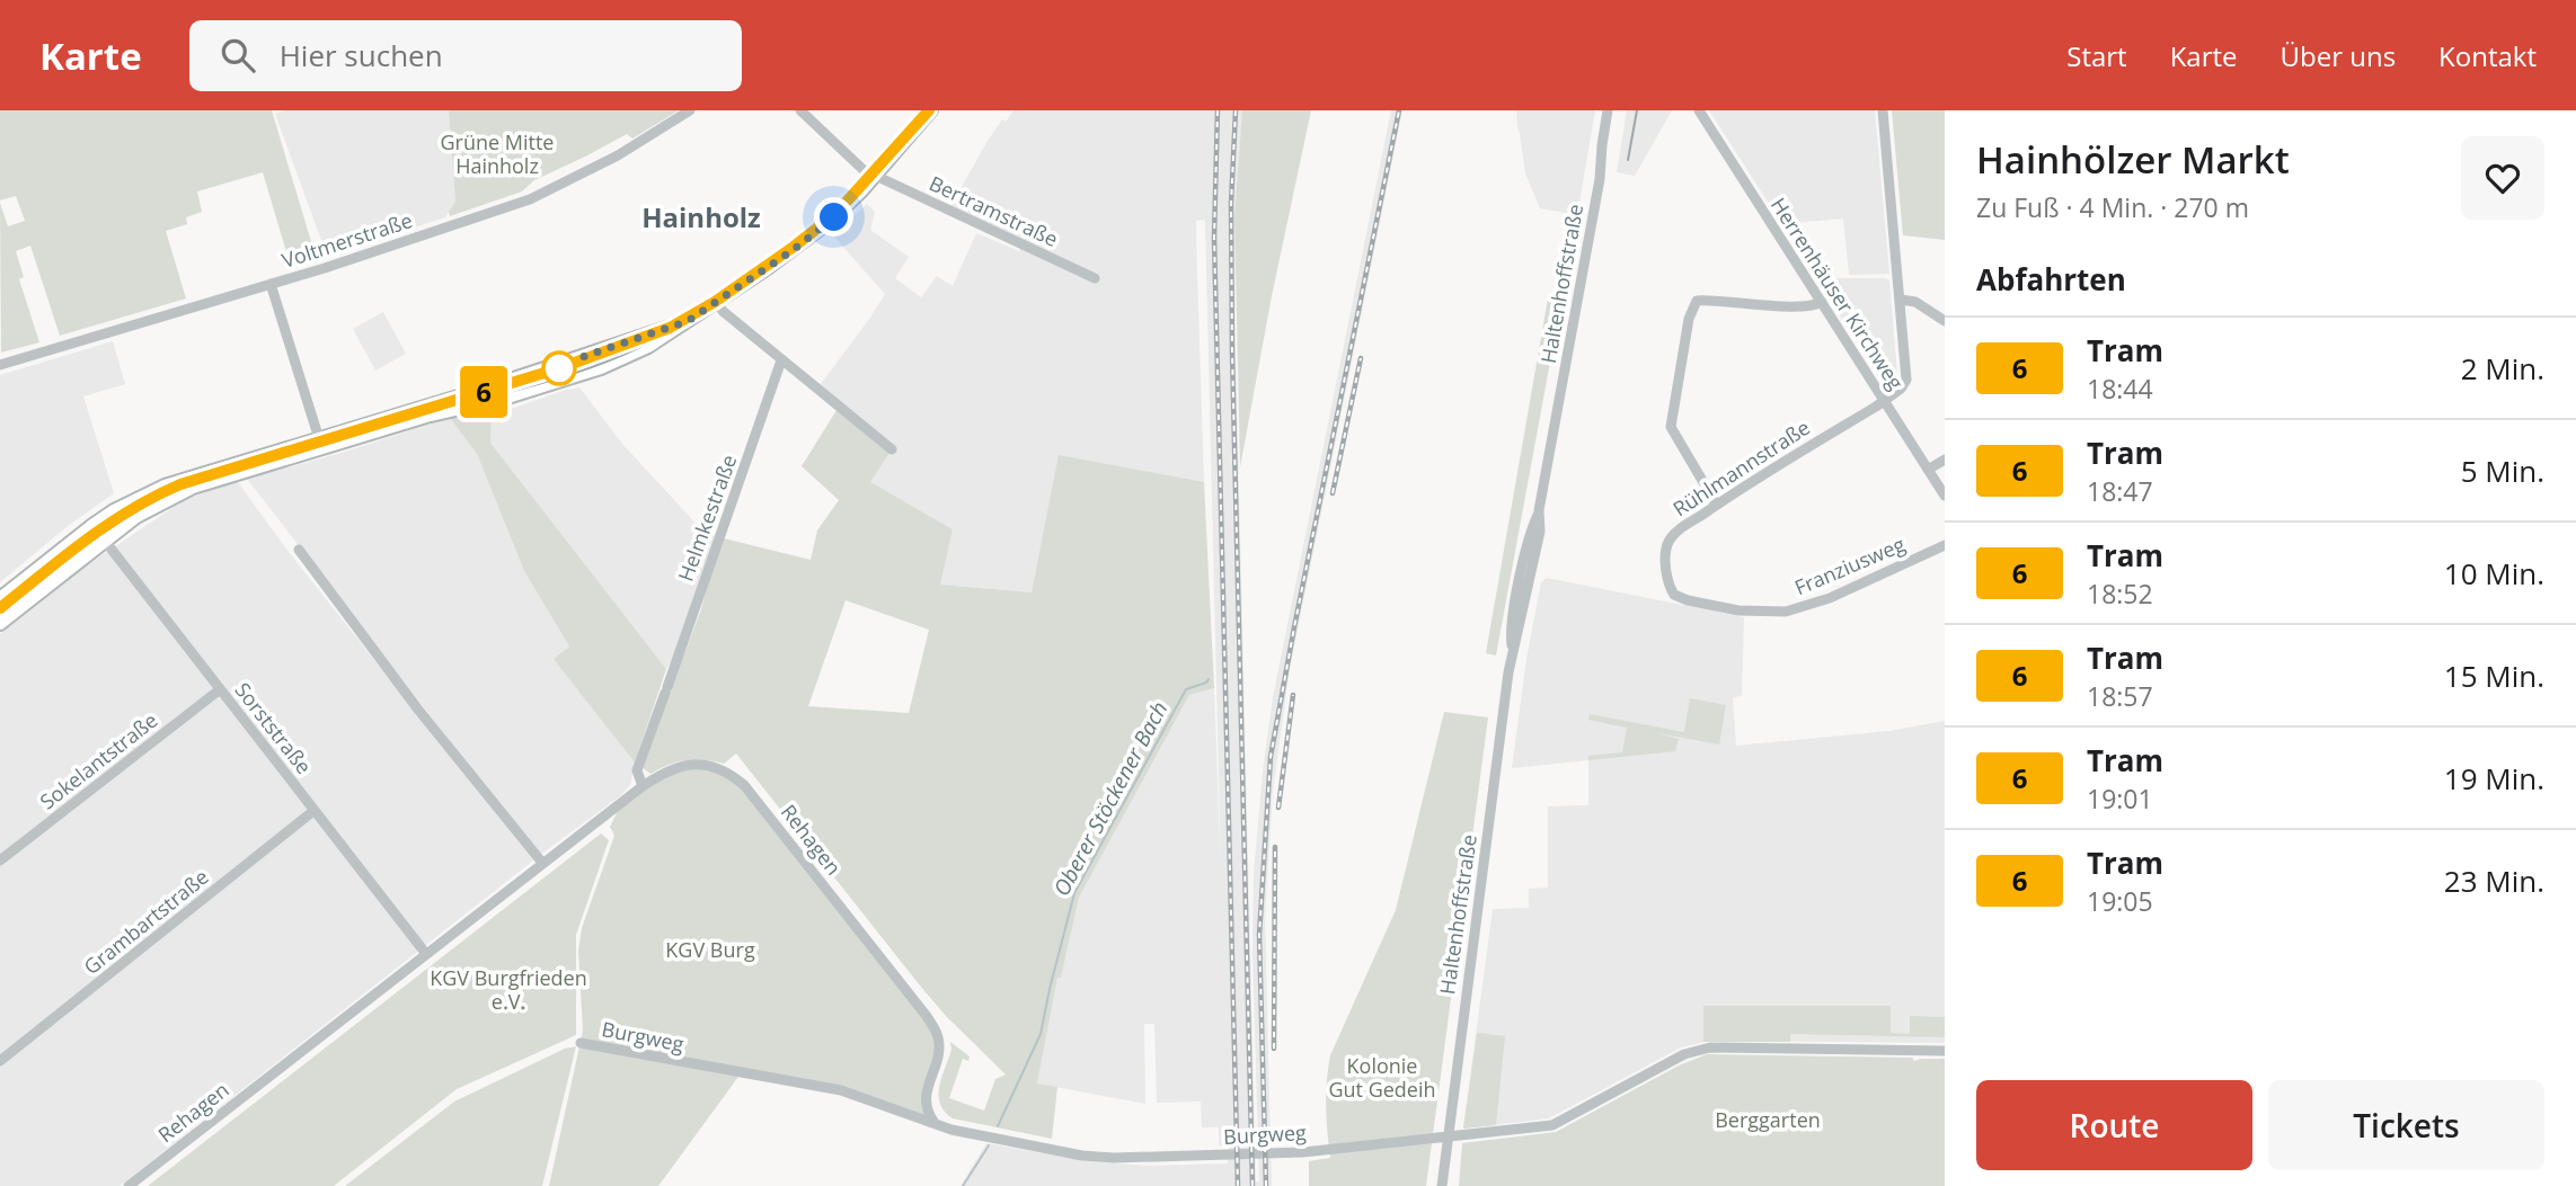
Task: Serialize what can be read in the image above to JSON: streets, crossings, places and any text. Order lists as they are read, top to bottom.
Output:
{
  "streets": {
    "street": [
      "Bertramstraße",
      "Voltmerstraße",
      "Haltenhoffstraße",
      "Herrenhäuser Kirchweg",
      "Rühlmannstraße",
      "Helmkestraße",
      "Franziusweg",
      "Sorststraße",
      "Sokelantstraße",
      "Rehagen",
      "Grambartstraße",
      "Burgweg"
    ]
  },
  "crossings": [
    ["Haltenhoffstraße", "Burgweg"],
    ["Herrenhäuser Kirchweg", "Rühlmannstraße"],
    ["Rühlmannstraße", "Franziusweg"],
    ["Helmkestraße", "Rehagen"],
    ["Sorststraße", "Sokelantstraße"],
    ["Sorststraße", "Rehagen"],
    ["Sorststraße", "Grambartstraße"],
    ["Rehagen", "Burgweg"]
  ],
  "districts": ["Hainholz"],
  "water": ["Oberer Stöckener Bach"],
  "parks": [
    "Grüne Mitte Hainholz",
    "KGV Burg",
    "KGV Burgfrieden e.V.",
    "Kolonie Gut Gedeih",
    "Berggarten"
  ],
  "lines": ["tram line 6"],
  "page": {
    "header": "Karte",
    "search": "Hier suchen",
    "nav": [
      "Start",
      "Karte",
      "Über uns",
      "Kontakt"
    ],
    "on_map": "6",
    "heading": [
      ["Hainhölzer Markt", "Zu Fuß · 4 Min. · 270 m"],
      "Abfahrten"
    ],
    "list": [
      {
        "mark": "6",
        "name": "Tram",
        "note": "18:44",
        "value": "2 Min."
      },
      {
        "mark": "6",
        "name": "Tram",
        "note": "18:47",
        "value": "5 Min."
      },
      {
        "mark": "6",
        "name": "Tram",
        "note": "18:52",
        "value": "10 Min."
      },
      {
        "mark": "6",
        "name": "Tram",
        "note": "18:57",
        "value": "15 Min."
      },
      {
        "mark": "6",
        "name": "Tram",
        "note": "19:01",
        "value": "19 Min."
      },
      {
        "mark": "6",
        "name": "Tram",
        "note": "19:05",
        "value": "23 Min."
      }
    ],
    "buttons": ["Route", "Tickets"]
  }
}
